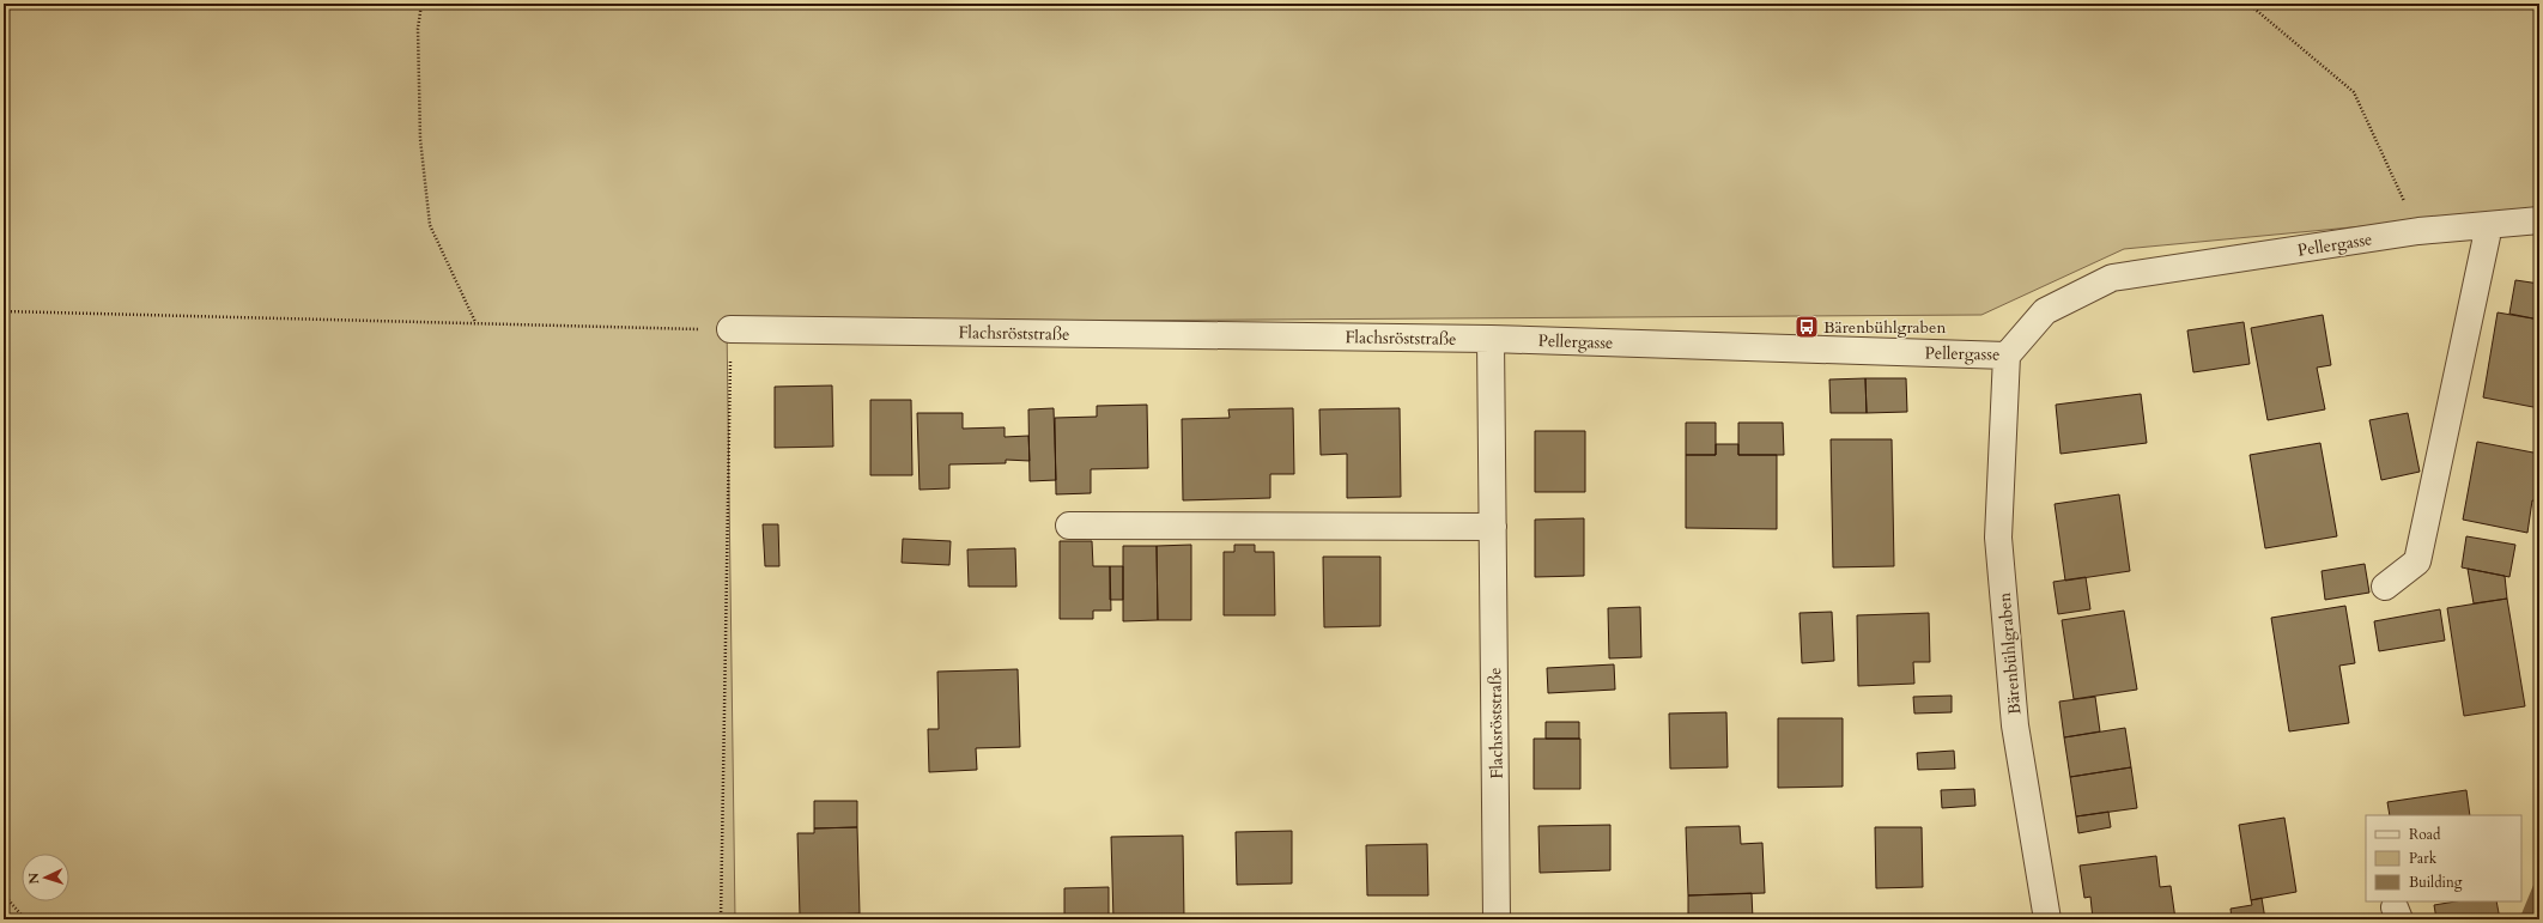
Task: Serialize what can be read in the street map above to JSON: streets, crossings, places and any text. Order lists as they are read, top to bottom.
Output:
{
  "streets": {
    "street": ["Pellergasse", "Flachsröststraße", "Bärenbühlgraben"]
  },
  "crossings": [
    ["Pellergasse", "Flachsröststraße"],
    ["Pellergasse", "Bärenbühlgraben"]
  ],
  "places": {
    "bus stop": ["Bärenbühlgraben"]
  },
  "legend": ["Road", "Park", "Building"],
  "north": "left"
}
